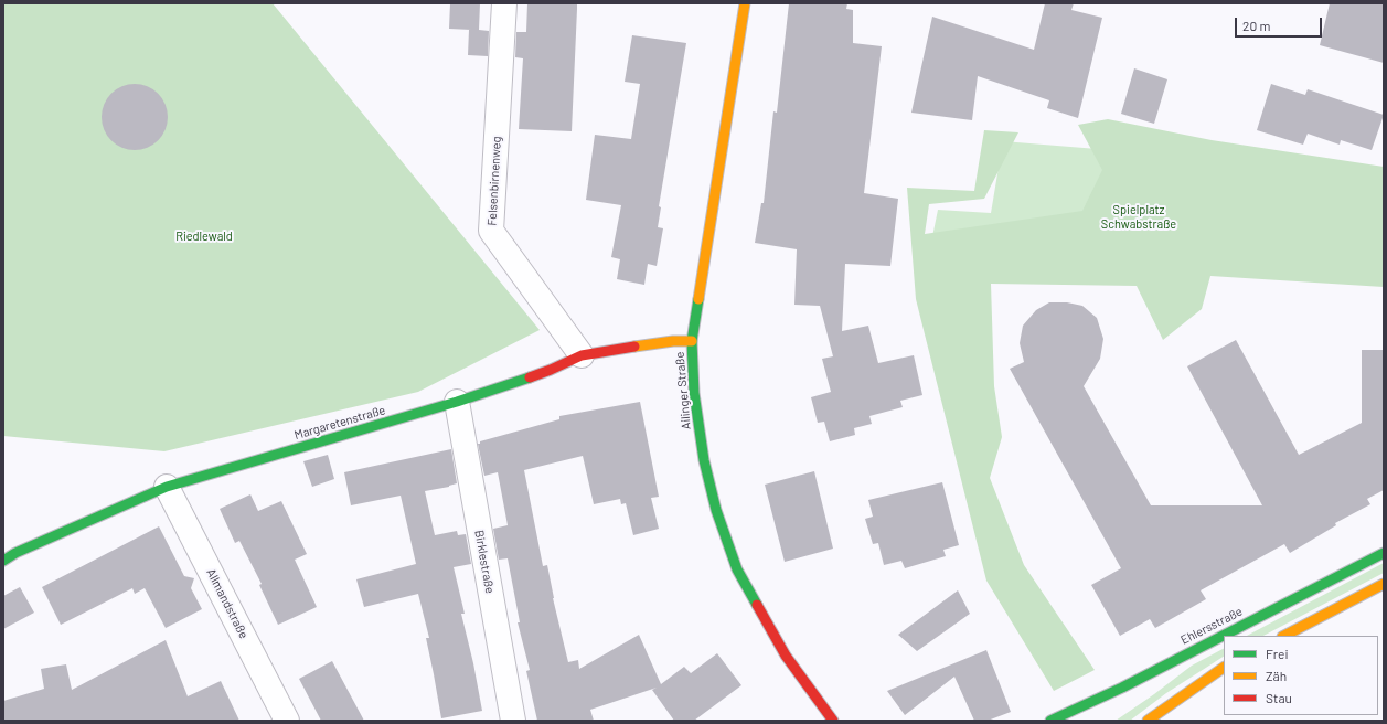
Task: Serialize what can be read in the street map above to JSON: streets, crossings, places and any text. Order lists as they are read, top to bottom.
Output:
{
  "streets": {
    "street": [
      "Felsenbirnenweg",
      "Ailinger Straße",
      "Margaretenstraße",
      "Birklestraße",
      "Allmandstraße",
      "Ehlersstraße"
    ]
  },
  "crossings": [
    ["Felsenbirnenweg", "Margaretenstraße"],
    ["Ailinger Straße", "Margaretenstraße"],
    ["Margaretenstraße", "Birklestraße"],
    ["Margaretenstraße", "Allmandstraße"]
  ],
  "parks": ["Spielplatz Schwabstraße", "Riedlewald"],
  "legend": ["Frei", "Zäh", "Stau"],
  "scale_bar": "20 m"
}
